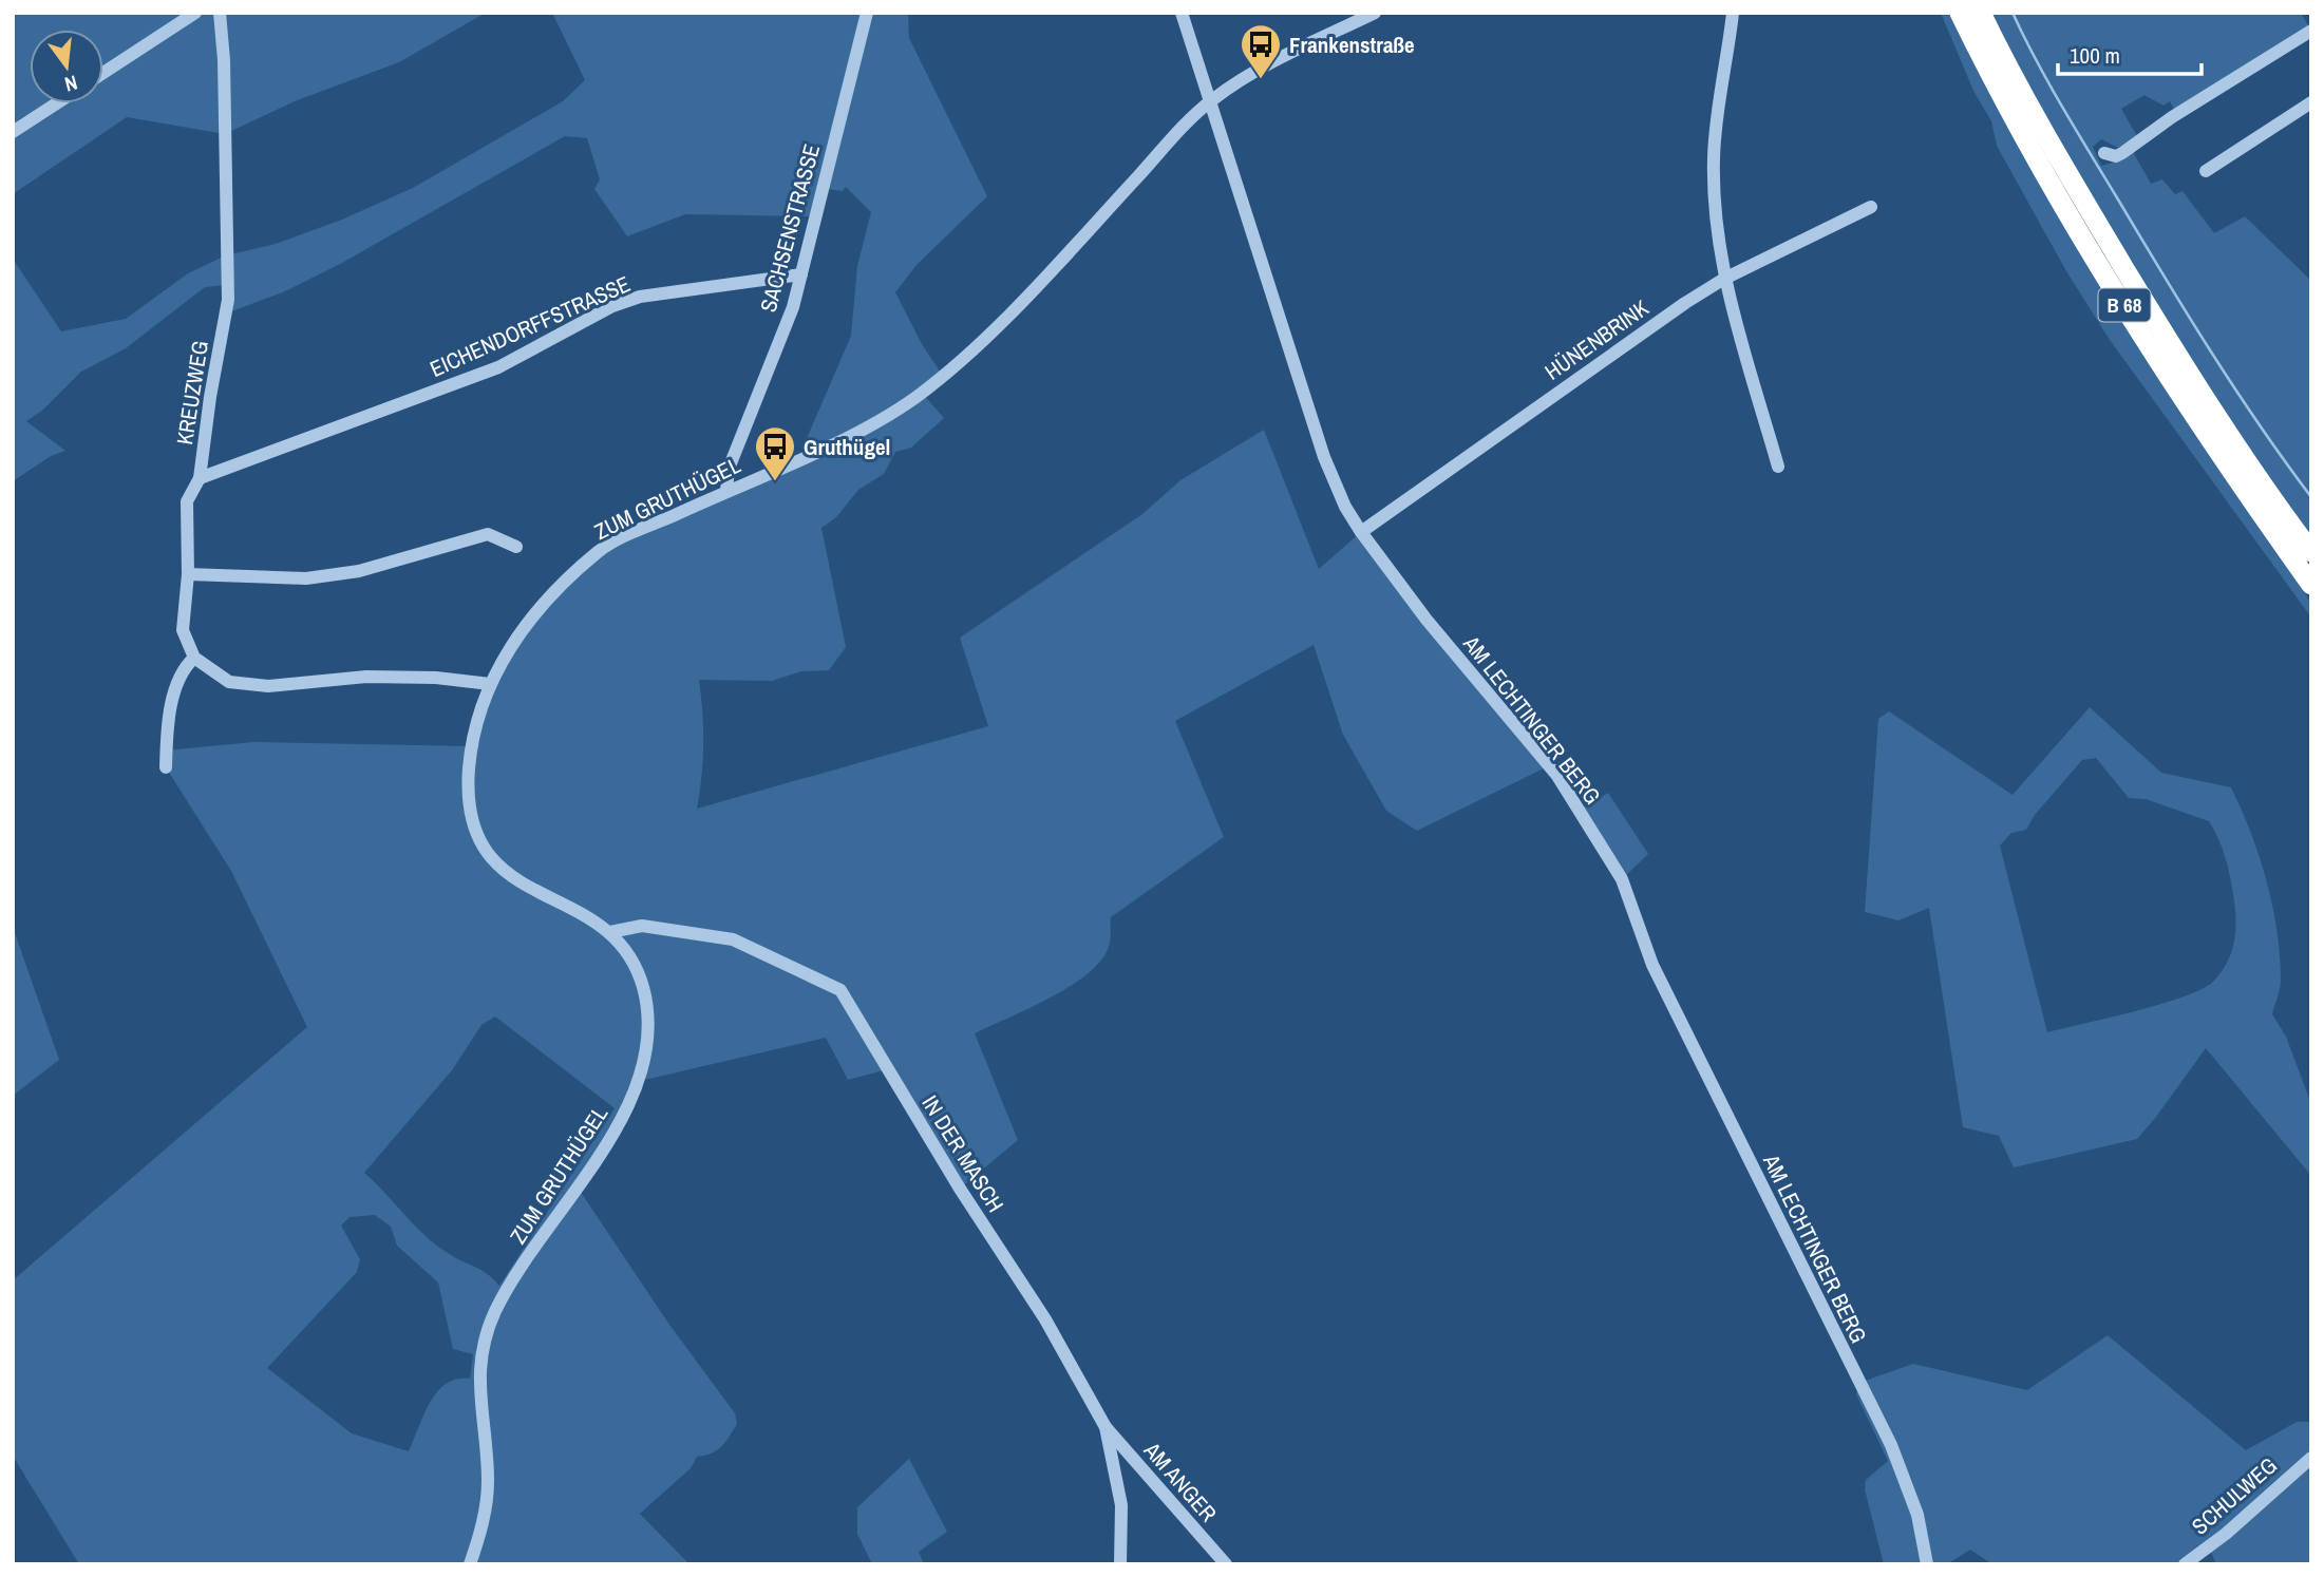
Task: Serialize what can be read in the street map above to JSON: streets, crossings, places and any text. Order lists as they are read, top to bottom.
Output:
{
  "streets": {
    "highway": ["B 68"],
    "street": [
      "SACHSENSTRASSE",
      "EICHENDORFFSTRASSE",
      "HÜNENBRINK",
      "KREUZWEG",
      "ZUM GRUTHÜGEL",
      "AM LECHTINGER BERG",
      "IN DER MASCH",
      "AM ANGER",
      "SCHULWEG"
    ]
  },
  "crossings": [
    ["SACHSENSTRASSE", "EICHENDORFFSTRASSE"],
    ["SACHSENSTRASSE", "ZUM GRUTHÜGEL"],
    ["EICHENDORFFSTRASSE", "KREUZWEG"],
    ["HÜNENBRINK", "AM LECHTINGER BERG"],
    ["ZUM GRUTHÜGEL", "AM LECHTINGER BERG"],
    ["ZUM GRUTHÜGEL", "IN DER MASCH"],
    ["IN DER MASCH", "AM ANGER"]
  ],
  "places": {
    "bus stop": ["Frankenstraße", "Gruthügel"]
  },
  "scale_bar": "100 m",
  "north": "bottom"
}
